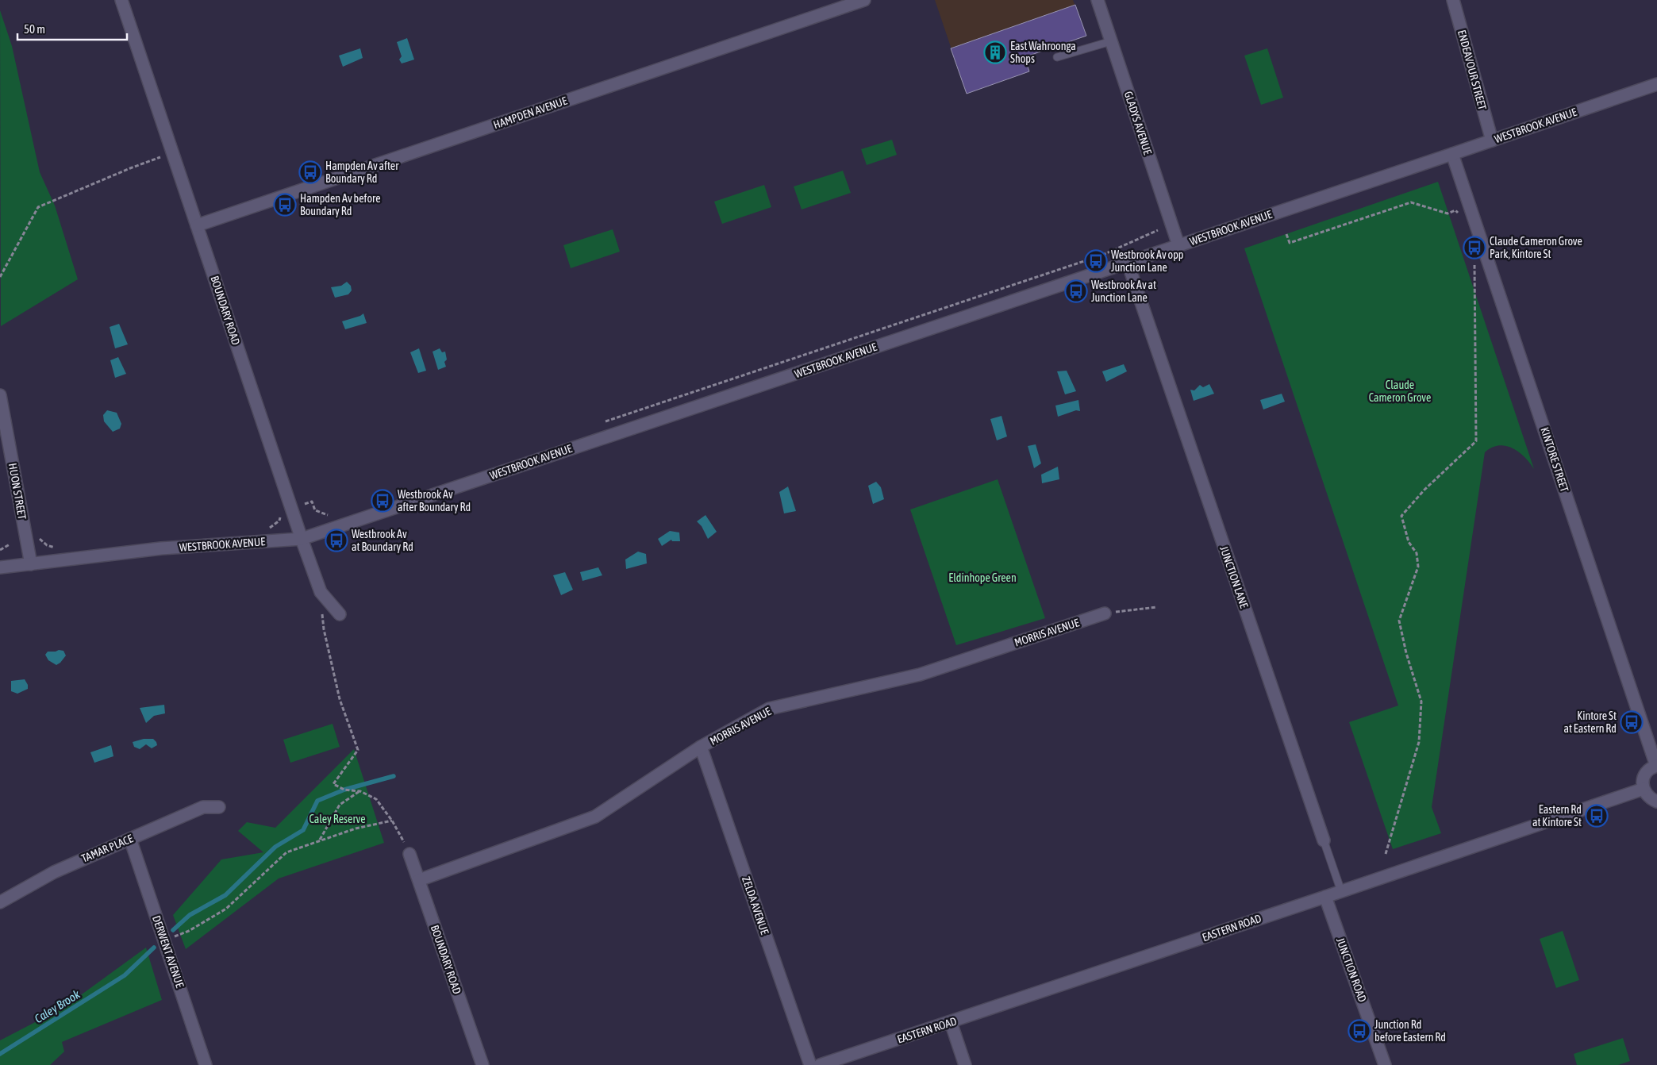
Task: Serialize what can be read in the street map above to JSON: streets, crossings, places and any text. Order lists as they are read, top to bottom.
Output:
{
  "streets": {
    "street": [
      "ENDEAVOUR STREET",
      "HAMPDEN AVENUE",
      "GLADYS AVENUE",
      "WESTBROOK AVENUE",
      "BOUNDARY ROAD",
      "KINTORE STREET",
      "HUON STREET",
      "JUNCTION LANE",
      "MORRIS AVENUE",
      "TAMAR PLACE",
      "ZELDA AVENUE",
      "EASTERN ROAD",
      "DERWENT AVENUE",
      "JUNCTION ROAD"
    ]
  },
  "crossings": [
    ["ENDEAVOUR STREET", "WESTBROOK AVENUE"],
    ["HAMPDEN AVENUE", "BOUNDARY ROAD"],
    ["GLADYS AVENUE", "WESTBROOK AVENUE"],
    ["WESTBROOK AVENUE", "BOUNDARY ROAD"],
    ["WESTBROOK AVENUE", "KINTORE STREET"],
    ["WESTBROOK AVENUE", "HUON STREET"],
    ["WESTBROOK AVENUE", "JUNCTION LANE"],
    ["BOUNDARY ROAD", "MORRIS AVENUE"],
    ["JUNCTION LANE", "EASTERN ROAD"],
    ["MORRIS AVENUE", "ZELDA AVENUE"],
    ["TAMAR PLACE", "DERWENT AVENUE"],
    ["EASTERN ROAD", "JUNCTION ROAD"]
  ],
  "water": ["Caley Brook"],
  "parks": ["Claude Cameron Grove", "Eldinhope Green", "Caley Reserve"],
  "places": {
    "building": ["East Wahroonga Shops"],
    "bus stop": [
      "Hampden Av after Boundary Rd",
      "Hampden Av before Boundary Rd",
      "Claude Cameron Grove Park, Kintore St",
      "Westbrook Av opp Junction Lane",
      "Westbrook Av at Junction Lane",
      "Westbrook Av after Boundary Rd",
      "Westbrook Av at Boundary Rd",
      "Kintore St at Eastern Rd",
      "Eastern Rd at Kintore St",
      "Junction Rd before Eastern Rd"
    ]
  },
  "scale_bar": "50 m"
}
